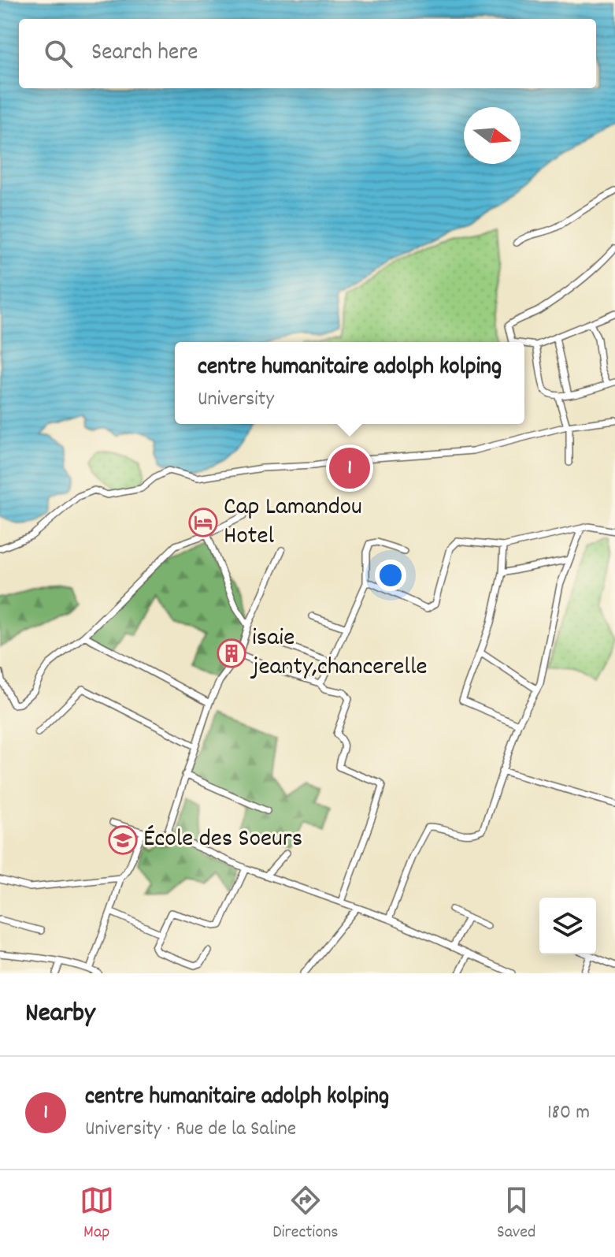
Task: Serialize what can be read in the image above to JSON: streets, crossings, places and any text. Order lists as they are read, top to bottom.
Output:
{
  "places": {
    "hotel": ["Cap Lamandou Hotel"],
    "building": ["isaie jeanty,chancerelle"],
    "school or university": ["École des Soeurs"]
  },
  "north": "right",
  "page": {
    "search": "Search here",
    "popup": ["centre humanitaire adolph kolping", "University"],
    "pins": "1",
    "heading": "Nearby",
    "list": [
      {
        "mark": "1",
        "name": "centre humanitaire adolph kolping",
        "note": "University · Rue de la Saline",
        "value": "180 m"
      }
    ],
    "nav": ["Map", "Directions", "Saved"]
  }
}
